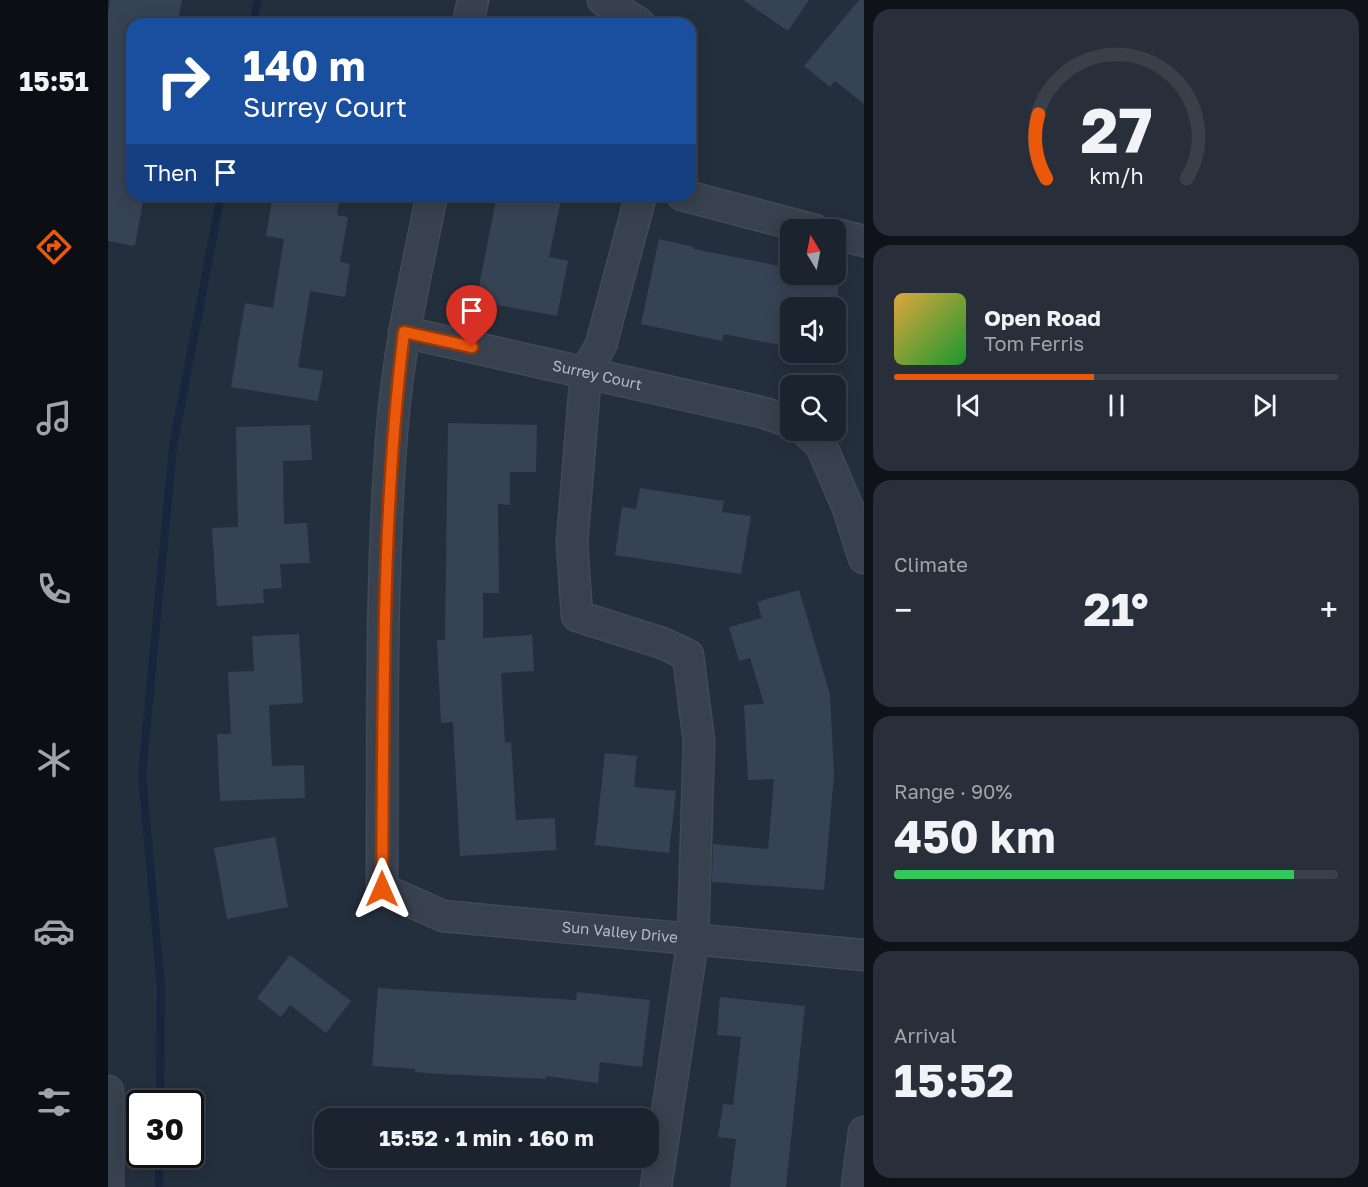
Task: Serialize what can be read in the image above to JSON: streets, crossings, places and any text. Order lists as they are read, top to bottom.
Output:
{
  "streets": {
    "street": ["Surrey Court", "Sun Valley Drive"]
  },
  "crossings": [
    ["Surrey Court", "Sun Valley Drive"]
  ],
  "north": "top",
  "page": {
    "tabs": "15:51",
    "turn": ["140 m", "Surrey Court"],
    "then": "Then",
    "song": ["Open Road", "Tom Ferris"],
    "tile": [
      "Climate",
      ["Range · 90%", "450 km"],
      ["Arrival", "15:52"]
    ],
    "heat": ["−", "21°", "+"],
    "limit": "30",
    "trip": "15:52 · 1 min · 160 m",
    "gauge": ["27", "km/h"]
  }
}
